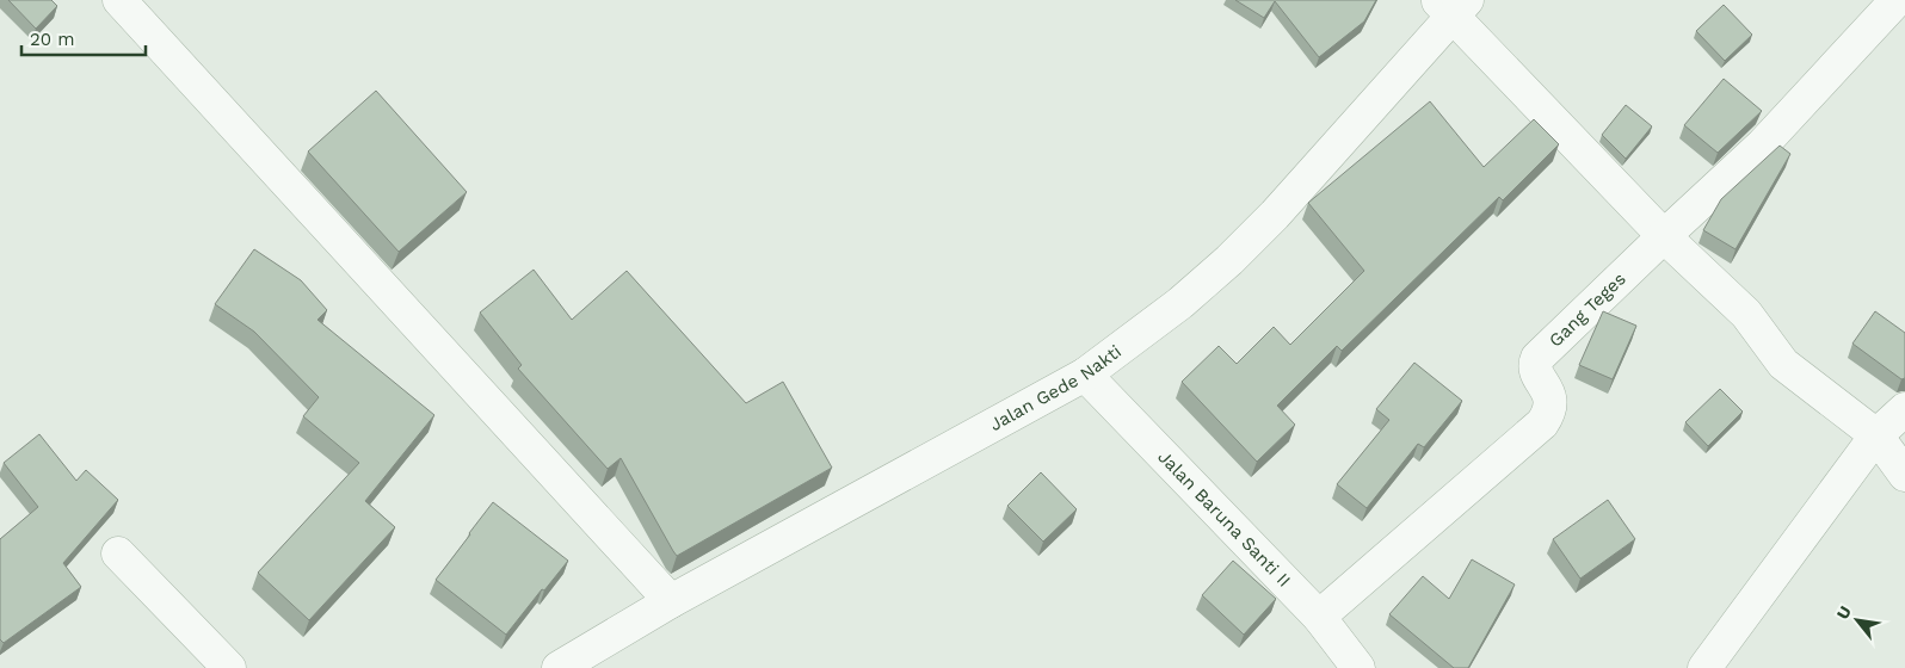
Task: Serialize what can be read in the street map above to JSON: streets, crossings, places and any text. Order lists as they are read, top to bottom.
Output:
{
  "streets": {
    "street": ["Gang Teges", "Jalan Gede Nakti", "Jalan Baruna Santi II"]
  },
  "crossings": [
    ["Gang Teges", "Jalan Baruna Santi II"],
    ["Jalan Gede Nakti", "Jalan Baruna Santi II"]
  ],
  "scale_bar": "20 m",
  "north": "top left"
}
